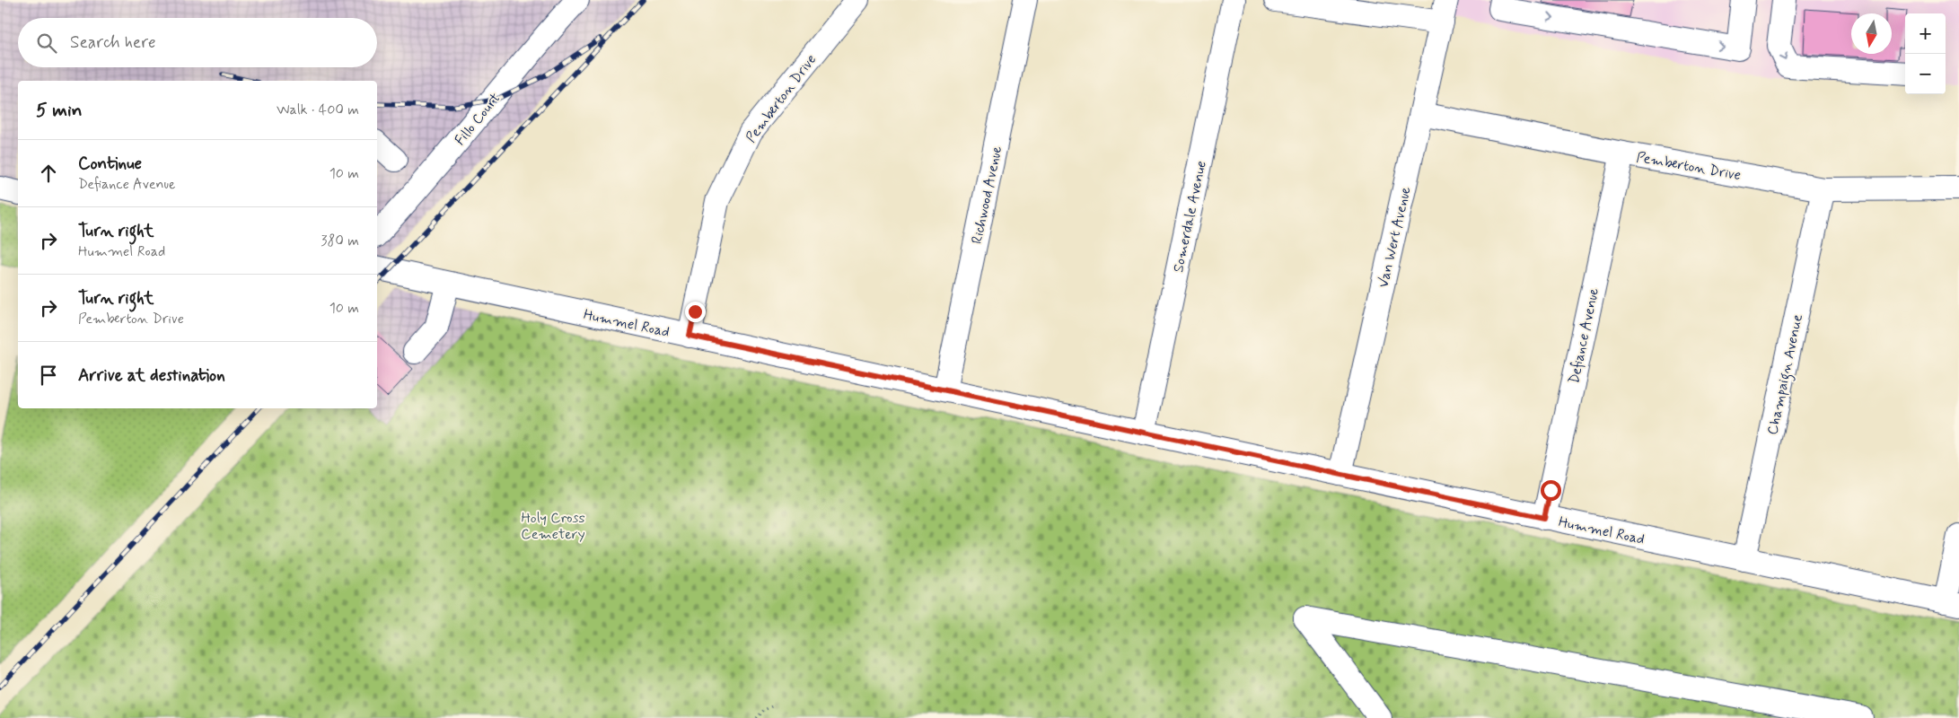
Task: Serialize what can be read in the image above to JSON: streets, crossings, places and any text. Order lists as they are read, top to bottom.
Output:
{
  "streets": {
    "street": [
      "Pemberton Drive",
      "Fillo Court",
      "Richwood Avenue",
      "Somerdale Avenue",
      "Van Wert Avenue",
      "Hummel Road",
      "Defiance Avenue",
      "Champaign Avenue"
    ]
  },
  "crossings": [
    ["Pemberton Drive", "Van Wert Avenue"],
    ["Pemberton Drive", "Hummel Road"],
    ["Pemberton Drive", "Defiance Avenue"],
    ["Pemberton Drive", "Champaign Avenue"],
    ["Richwood Avenue", "Hummel Road"],
    ["Somerdale Avenue", "Hummel Road"],
    ["Van Wert Avenue", "Hummel Road"],
    ["Hummel Road", "Defiance Avenue"],
    ["Hummel Road", "Champaign Avenue"]
  ],
  "parks": ["Holy Cross Cemetery"],
  "north": "bottom",
  "page": {
    "map_buttons": ["+", "−"],
    "search": "Search here",
    "heading": ["5 min", "Walk · 400 m"],
    "list": [
      ["Continue", "Defiance Avenue", "10 m"],
      ["Turn right", "Hummel Road", "380 m"],
      ["Turn right", "Pemberton Drive", "10 m"],
      "Arrive at destination"
    ]
  }
}
